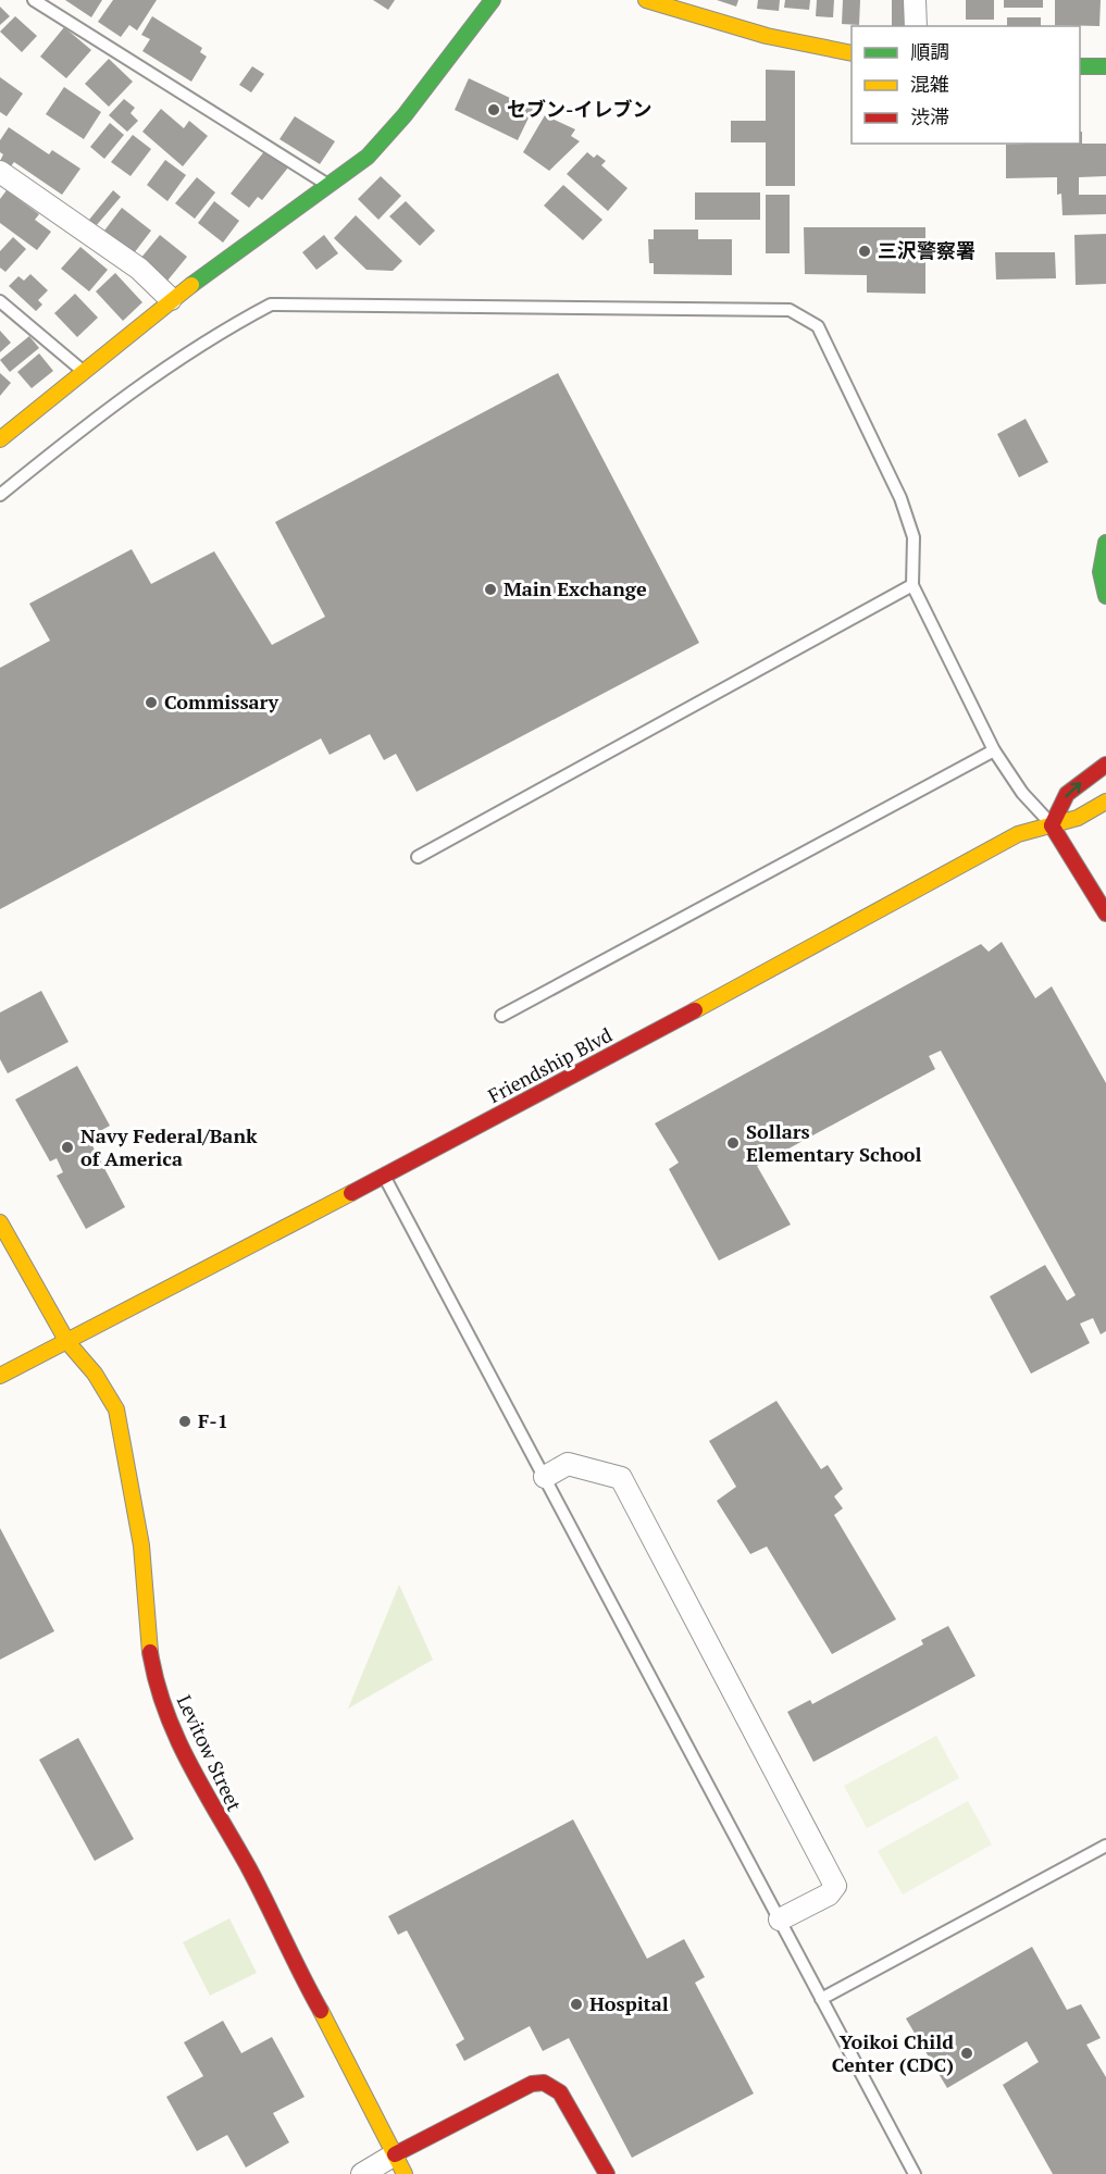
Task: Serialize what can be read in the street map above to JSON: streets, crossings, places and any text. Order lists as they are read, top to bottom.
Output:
{
  "streets": {
    "street": ["Friendship Blvd", "Levitow Street"]
  },
  "crossings": [
    ["Friendship Blvd", "Levitow Street"]
  ],
  "places": [
    "セブン-イレブン",
    "三沢警察署",
    "Main Exchange",
    "Commissary",
    "Sollars Elementary School",
    "Navy Federal/Bank of America",
    "F-1",
    "Hospital",
    "Yoikoi Child Center (CDC)"
  ],
  "legend": ["順調", "混雑", "渋滞"]
}
